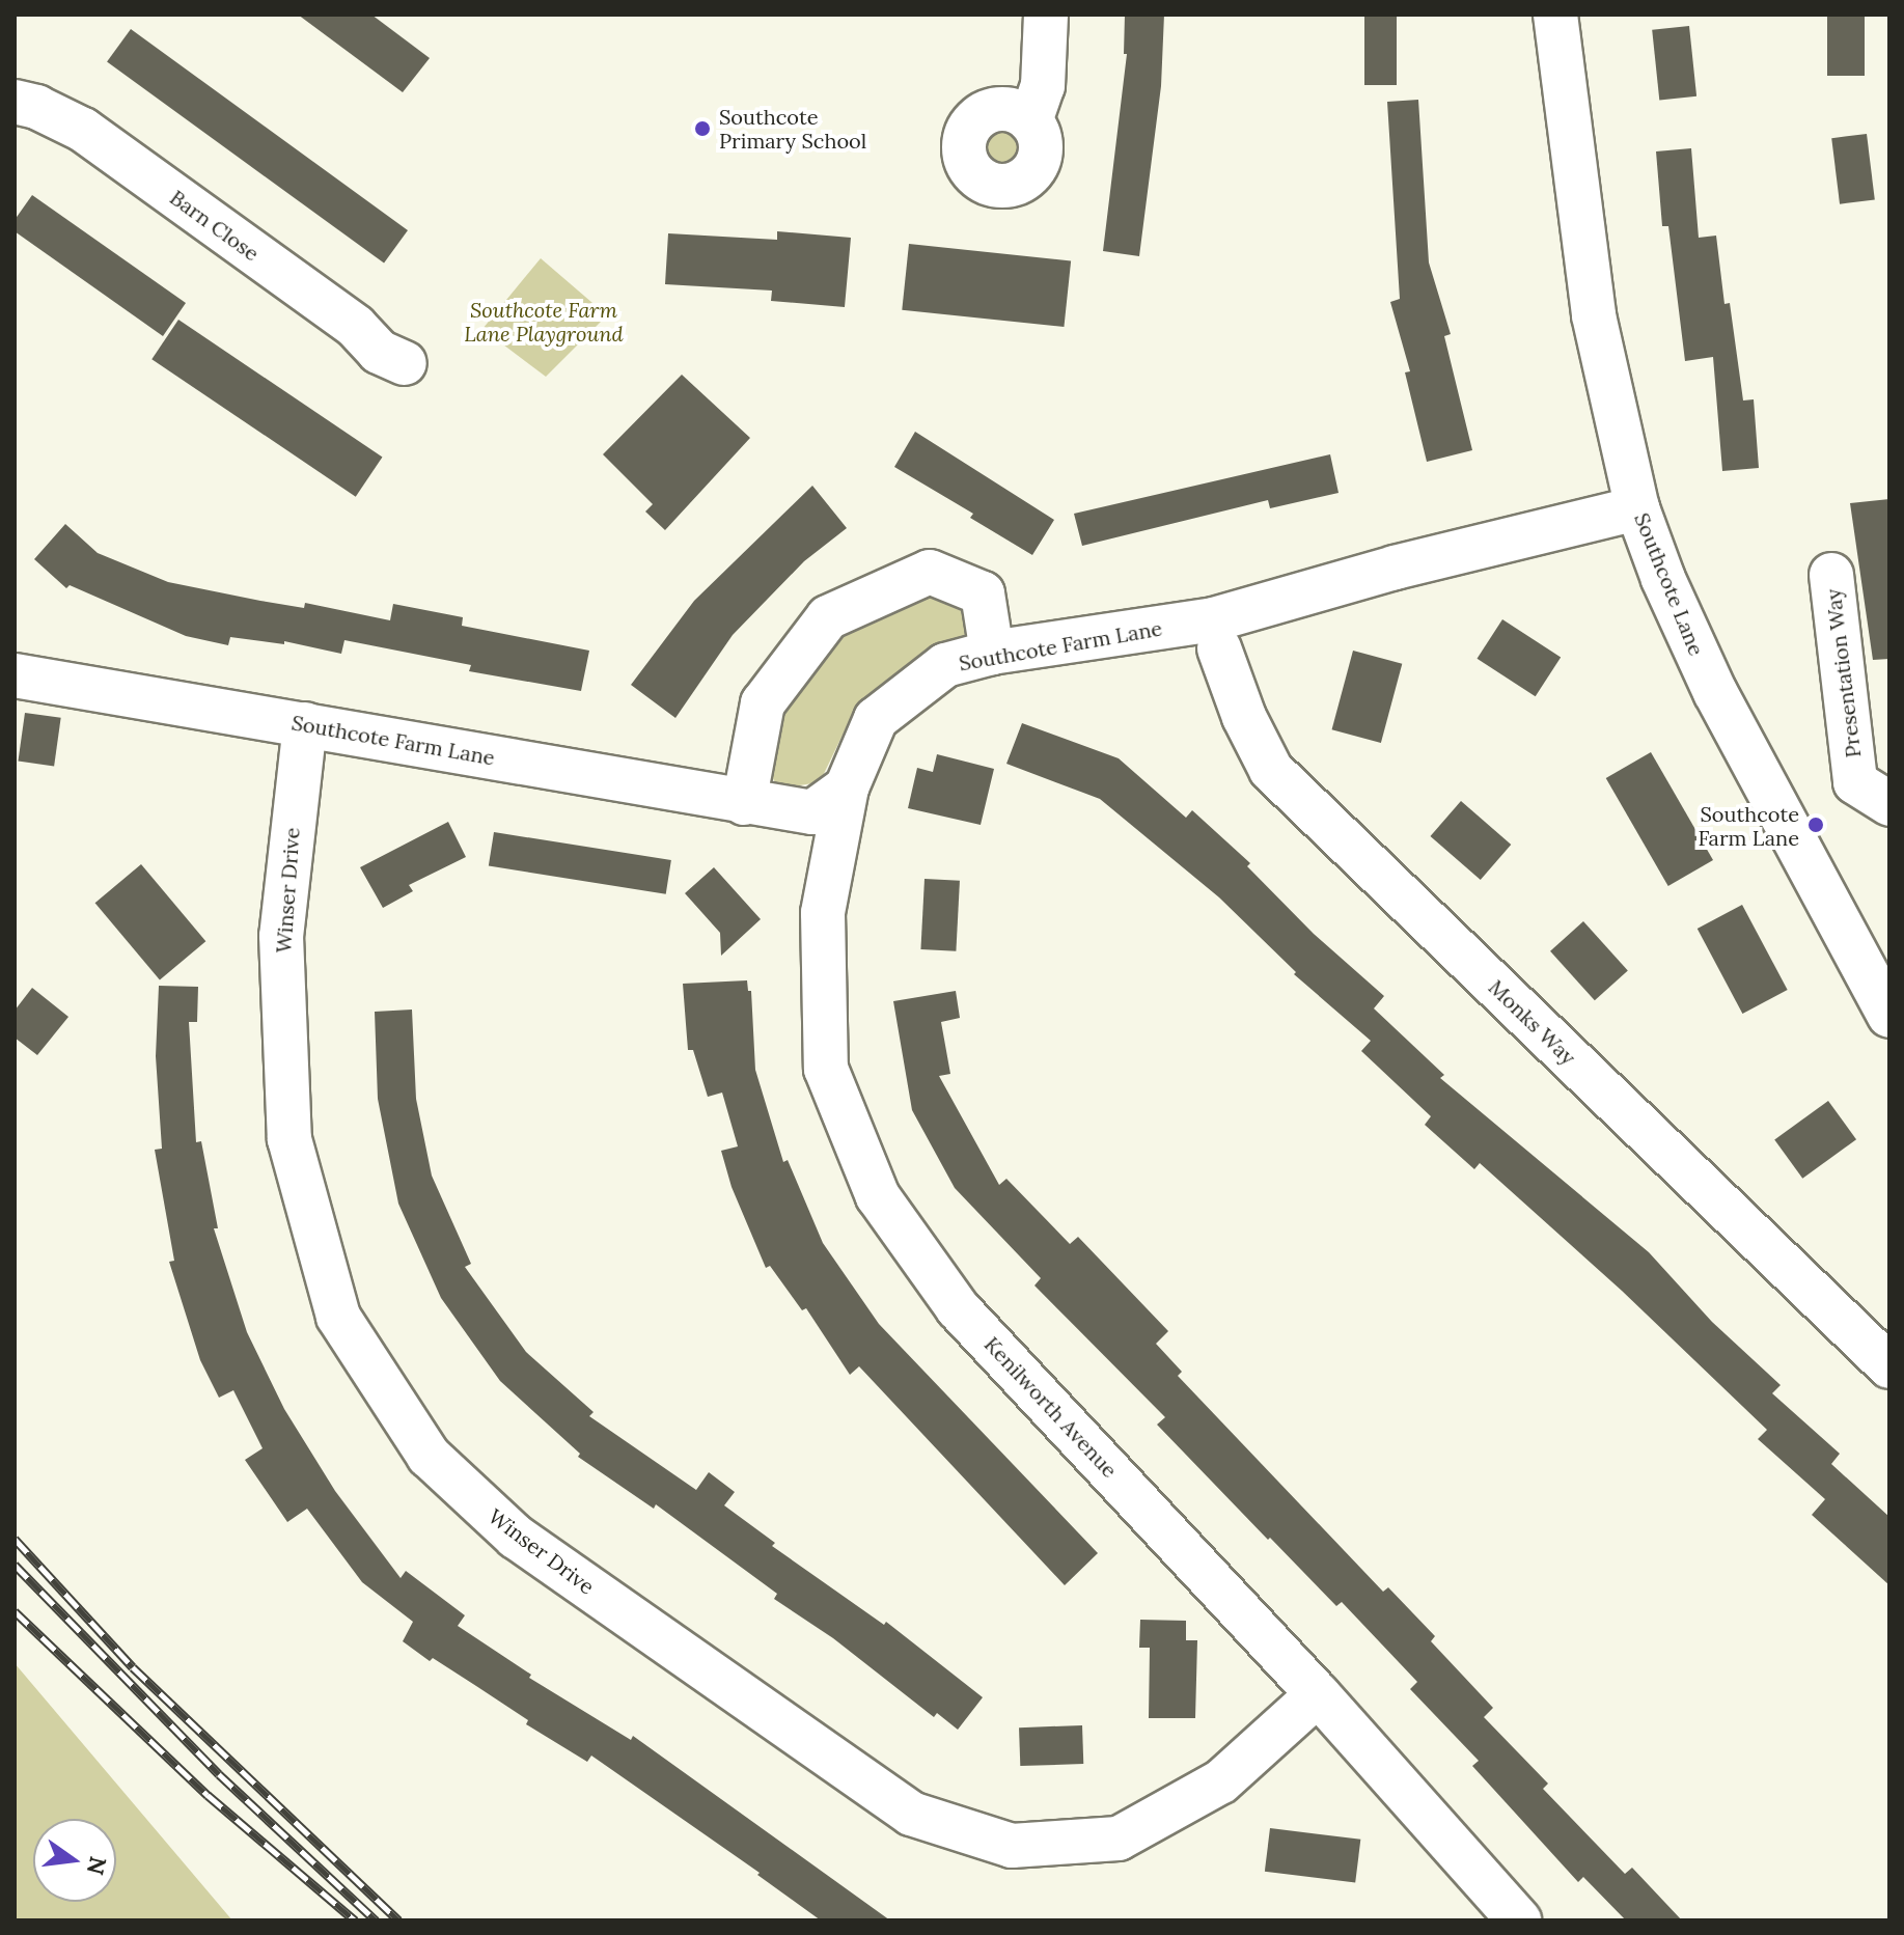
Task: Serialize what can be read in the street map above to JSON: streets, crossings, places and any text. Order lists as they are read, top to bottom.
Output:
{
  "streets": {
    "street": [
      "Barn Close",
      "Southcote Lane",
      "Southcote Farm Lane",
      "Presentation Way",
      "Winser Drive",
      "Monks Way",
      "Kenilworth Avenue"
    ]
  },
  "crossings": [
    ["Southcote Lane", "Southcote Farm Lane"],
    ["Southcote Farm Lane", "Winser Drive"],
    ["Southcote Farm Lane", "Kenilworth Avenue"],
    ["Winser Drive", "Kenilworth Avenue"]
  ],
  "parks": ["Southcote Farm Lane Playground"],
  "places": ["Southcote Primary School", "Southcote Farm Lane"],
  "north": "right"
}
